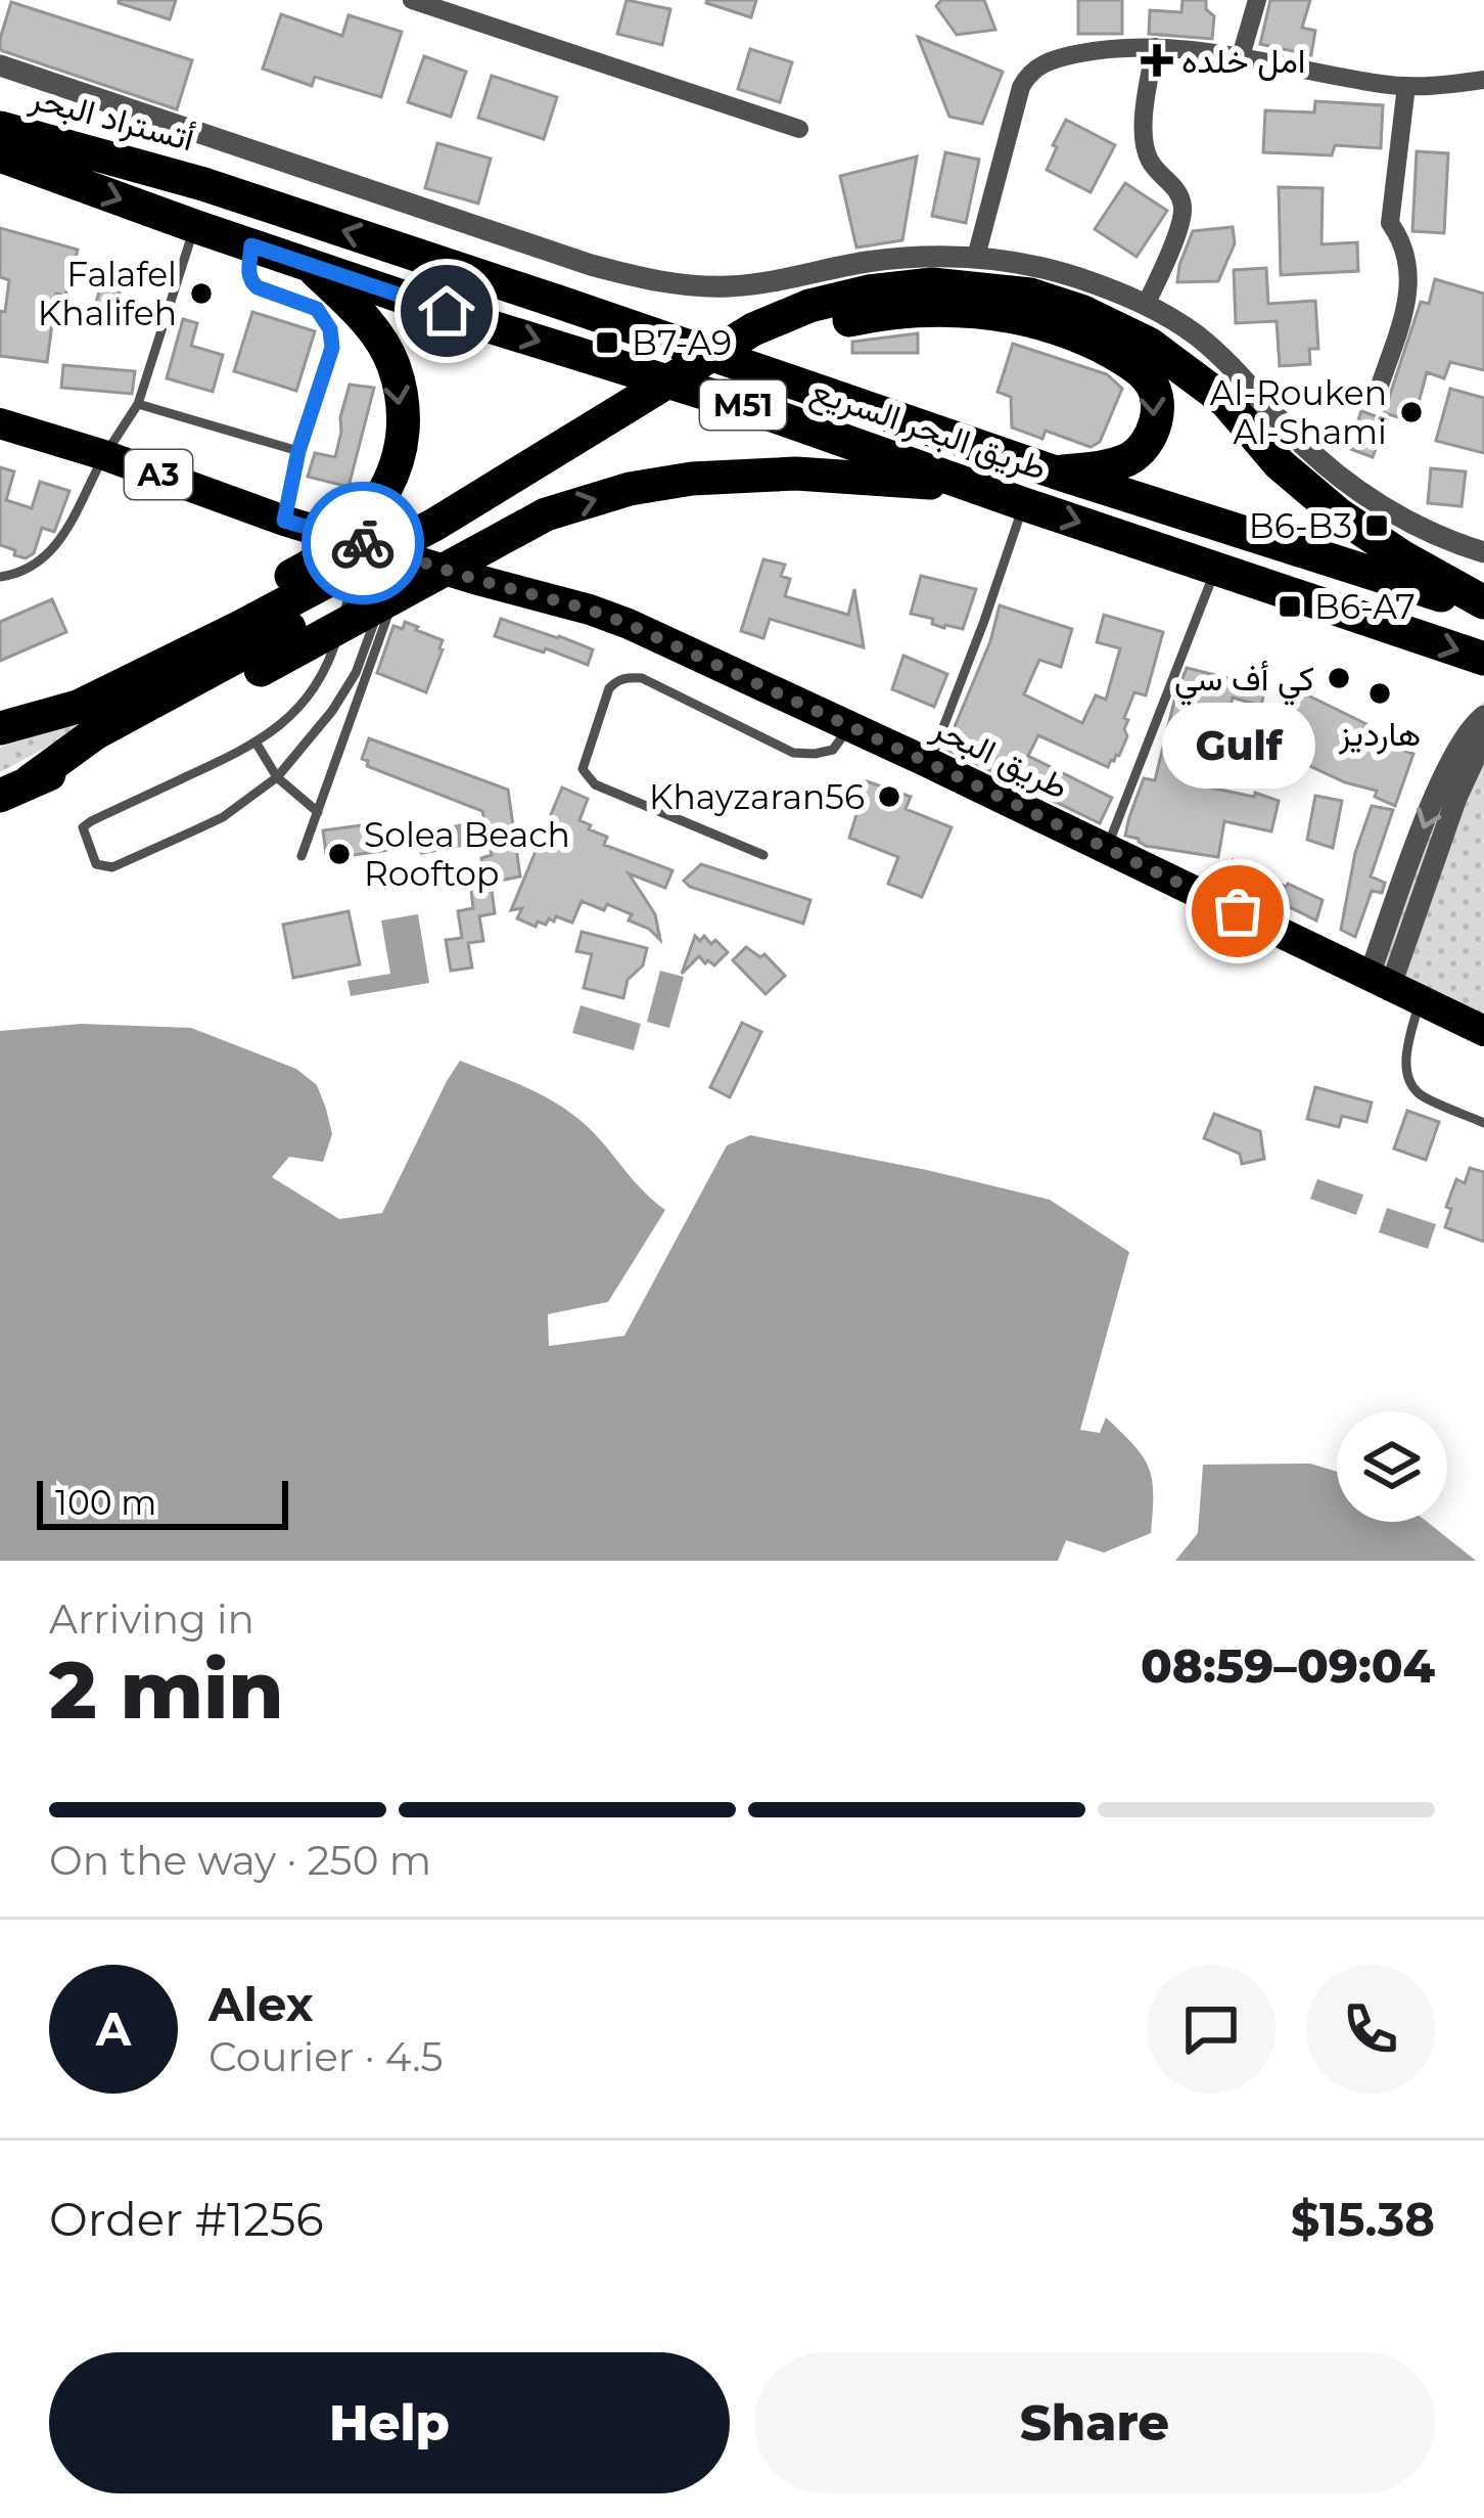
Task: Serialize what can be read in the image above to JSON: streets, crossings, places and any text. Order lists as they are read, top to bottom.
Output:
{
  "streets": {
    "highway": [
      "أتستراد البحر",
      "M51",
      "طريق البحر السريع",
      "A3",
      "طريق البحر"
    ]
  },
  "crossings": [
    ["أتستراد البحر", "طريق البحر السريع"],
    ["A3", "طريق البحر"]
  ],
  "places": {
    "health": ["امل خلده"],
    "other": [
      "Falafel Khalifeh",
      "Al-Rouken Al-Shami",
      "كي أف سي",
      "هارديز",
      "Khayzaran56",
      "Solea Beach Rooftop",
      "Gulf"
    ],
    "transit": ["B7-A9", "B6-B3", "B6-A7"]
  },
  "scale_bar": "100 m",
  "page": {
    "bubble": "Gulf",
    "scale": "100 m",
    "heading": ["2 min", "Arriving in", "08:59–09:04"],
    "panel": [
      "Alex",
      "Courier · 4.5",
      "Order #1256",
      "$15.38"
    ],
    "bar": "On the way · 250 m",
    "round": "A",
    "buttons": ["Help", "Share"]
  }
}
